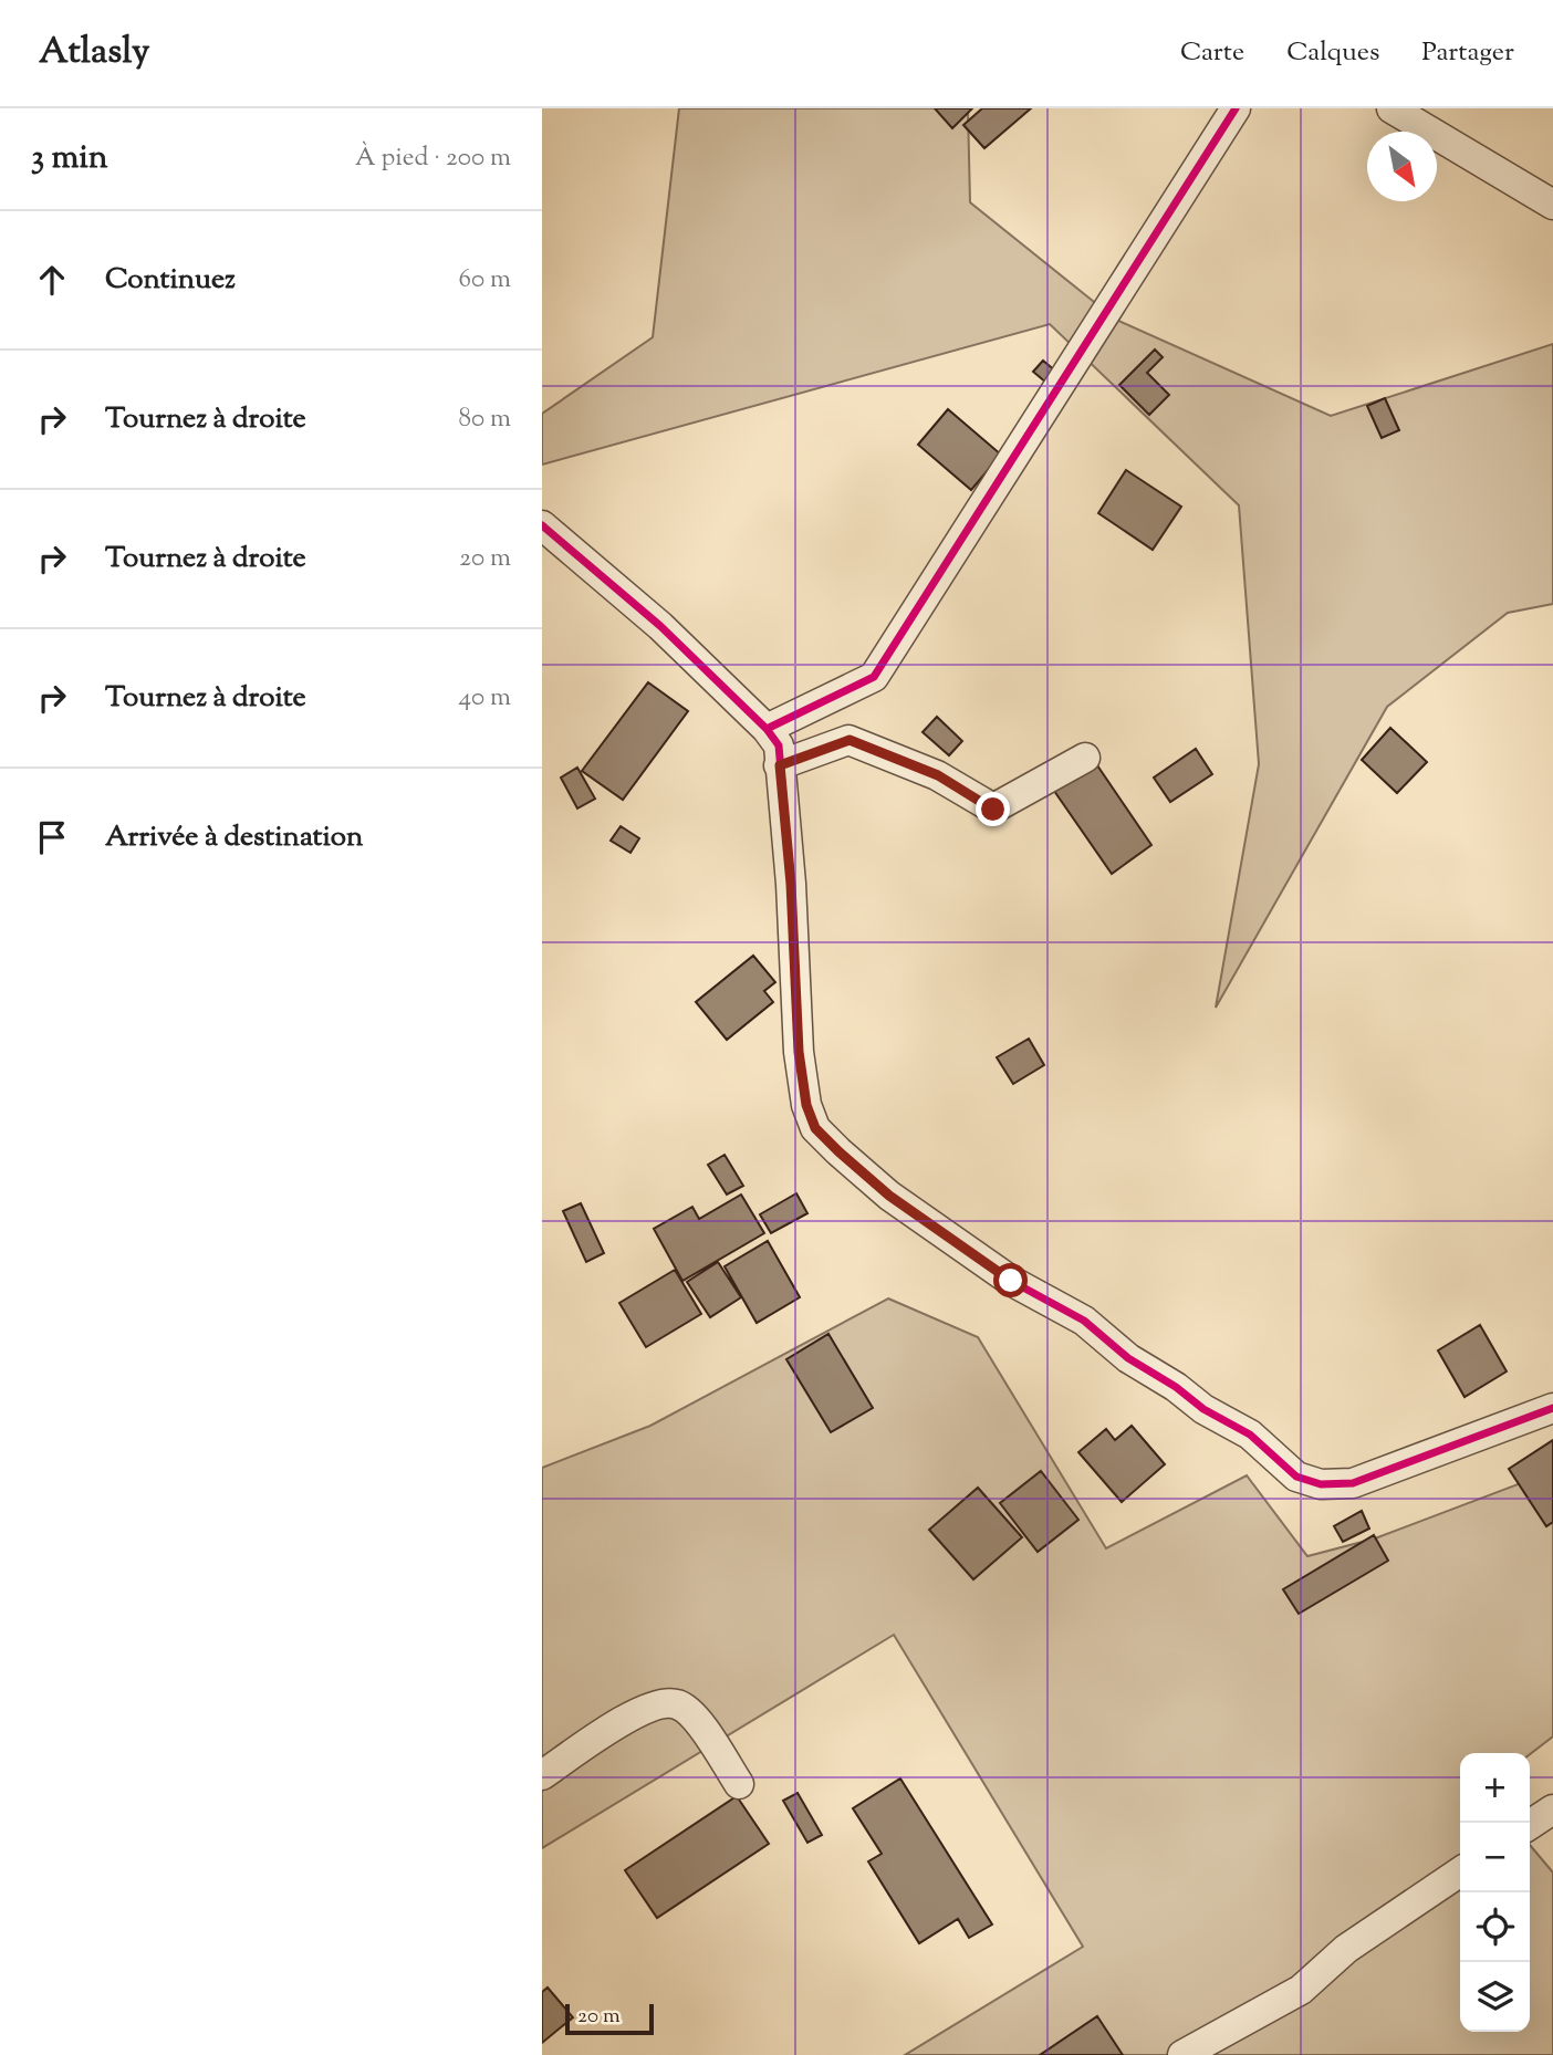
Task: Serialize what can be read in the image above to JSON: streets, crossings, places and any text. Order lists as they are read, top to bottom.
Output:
{
  "scale_bar": "20 m",
  "north": "bottom right",
  "page": {
    "header": "Atlasly",
    "nav": ["Carte", "Calques", "Partager"],
    "heading": ["3 min", "À pied · 200 m"],
    "list": [
      ["Continuez", "60 m"],
      ["Tournez à droite", "80 m"],
      ["Tournez à droite", "20 m"],
      ["Tournez à droite", "40 m"],
      "Arrivée à destination"
    ],
    "map_buttons": ["+", "−"],
    "scale": "20 m"
  }
}
